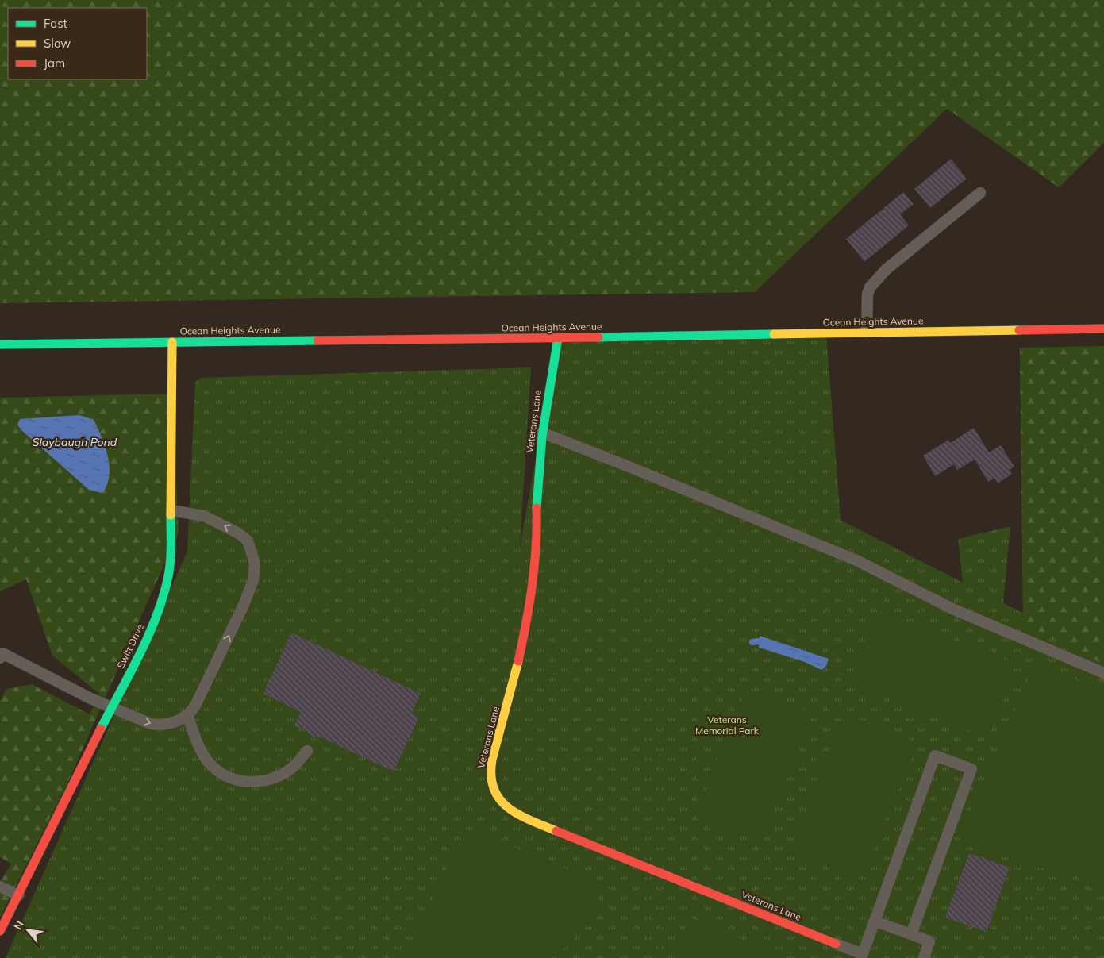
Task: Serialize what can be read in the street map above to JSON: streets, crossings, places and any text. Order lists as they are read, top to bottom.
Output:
{
  "streets": {
    "street": ["Ocean Heights Avenue", "Veterans Lane", "Swift Drive"]
  },
  "crossings": [
    ["Ocean Heights Avenue", "Veterans Lane"],
    ["Ocean Heights Avenue", "Swift Drive"]
  ],
  "water": ["Slaybaugh Pond"],
  "parks": ["Veterans Memorial Park"],
  "legend": ["Fast", "Slow", "Jam"],
  "north": "top left"
}
